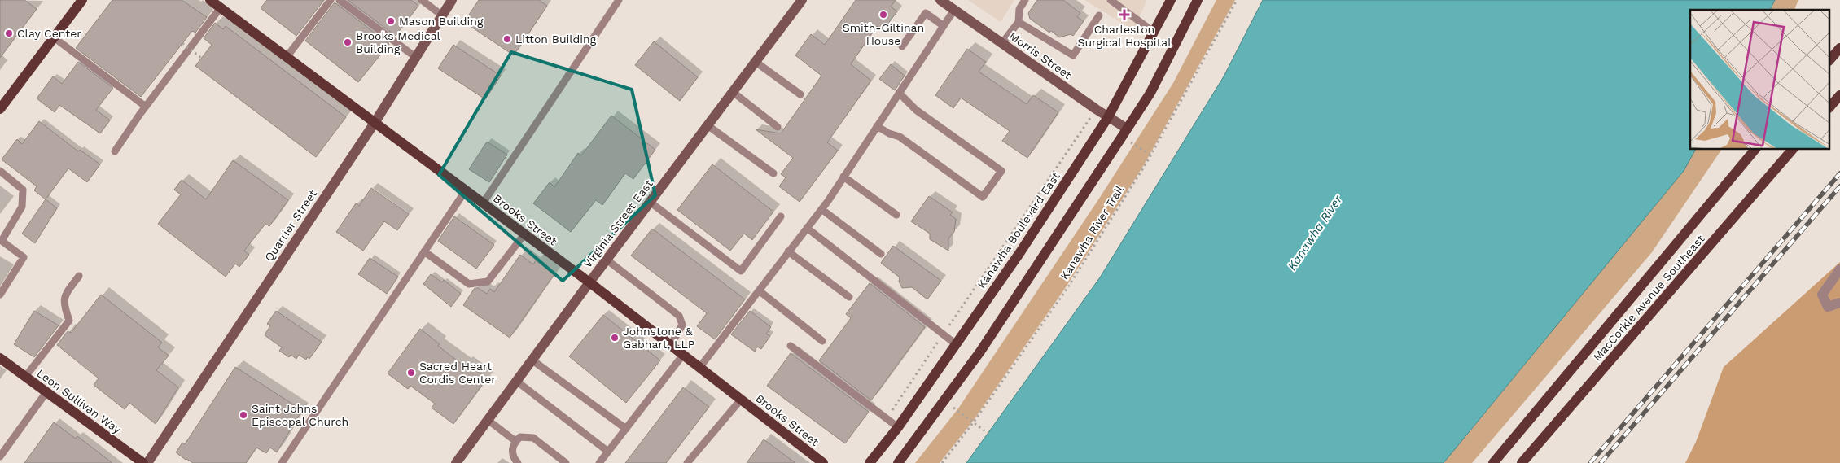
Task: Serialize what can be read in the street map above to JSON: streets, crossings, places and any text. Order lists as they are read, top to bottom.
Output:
{
  "streets": {
    "main road": [
      "Morris Street",
      "Brooks Street",
      "Virginia Street East",
      "Quarrier Street",
      "Kanawha Boulevard East",
      "MacCorkle Avenue Southeast",
      "Leon Sullivan Way"
    ],
    "path": ["Kanawha River Trail"]
  },
  "crossings": [
    ["Morris Street", "Kanawha Boulevard East"],
    ["Brooks Street", "Virginia Street East"],
    ["Brooks Street", "Quarrier Street"]
  ],
  "water": ["Kanawha River"],
  "places": {
    "other": [
      "Smith-Giltinan House",
      "Mason Building",
      "Clay Center",
      "Litton Building",
      "Brooks Medical Building",
      "Johnstone & Gabhart, LLP",
      "Sacred Heart Cordis Center",
      "Saint Johns Episcopal Church"
    ],
    "health": ["Charleston Surgical Hospital"]
  }
}
